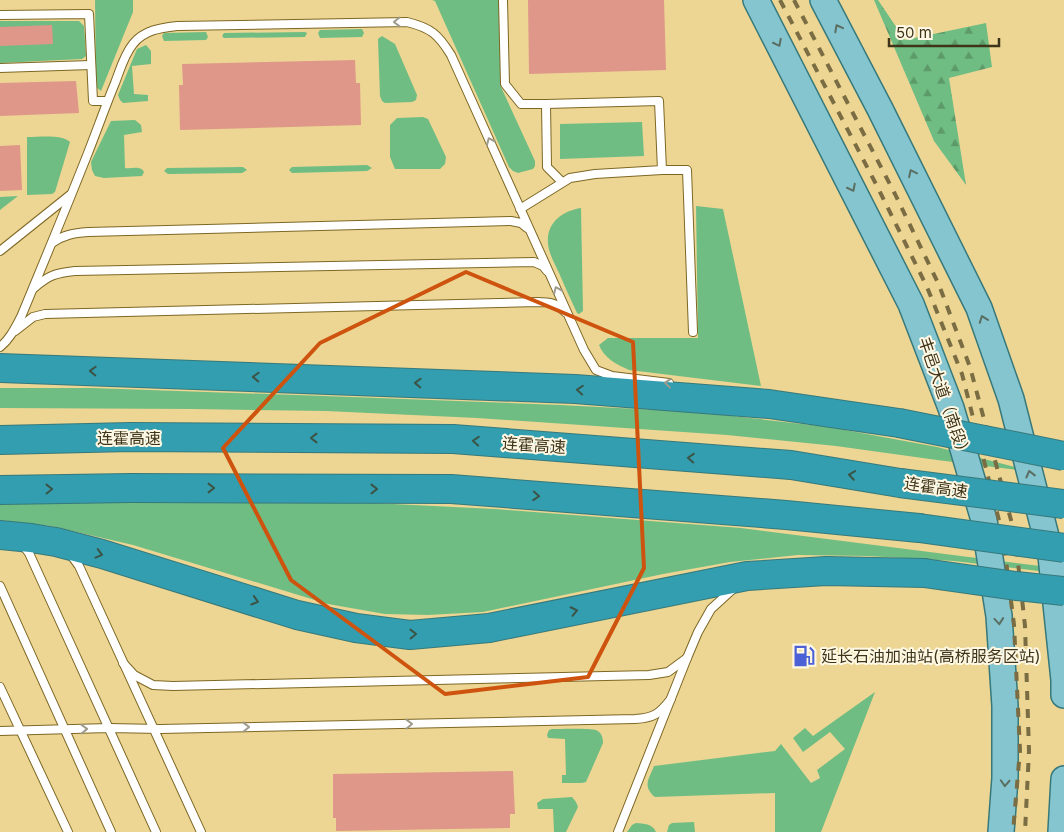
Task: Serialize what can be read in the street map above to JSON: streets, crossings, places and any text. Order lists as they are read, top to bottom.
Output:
{
  "streets": {
    "highway": ["连霍高速"],
    "main road": ["丰邑大道（南段）"]
  },
  "places": {
    "fuel station": ["延长石油加油站(高桥服务区站)"]
  },
  "scale_bar": "50 m"
}
